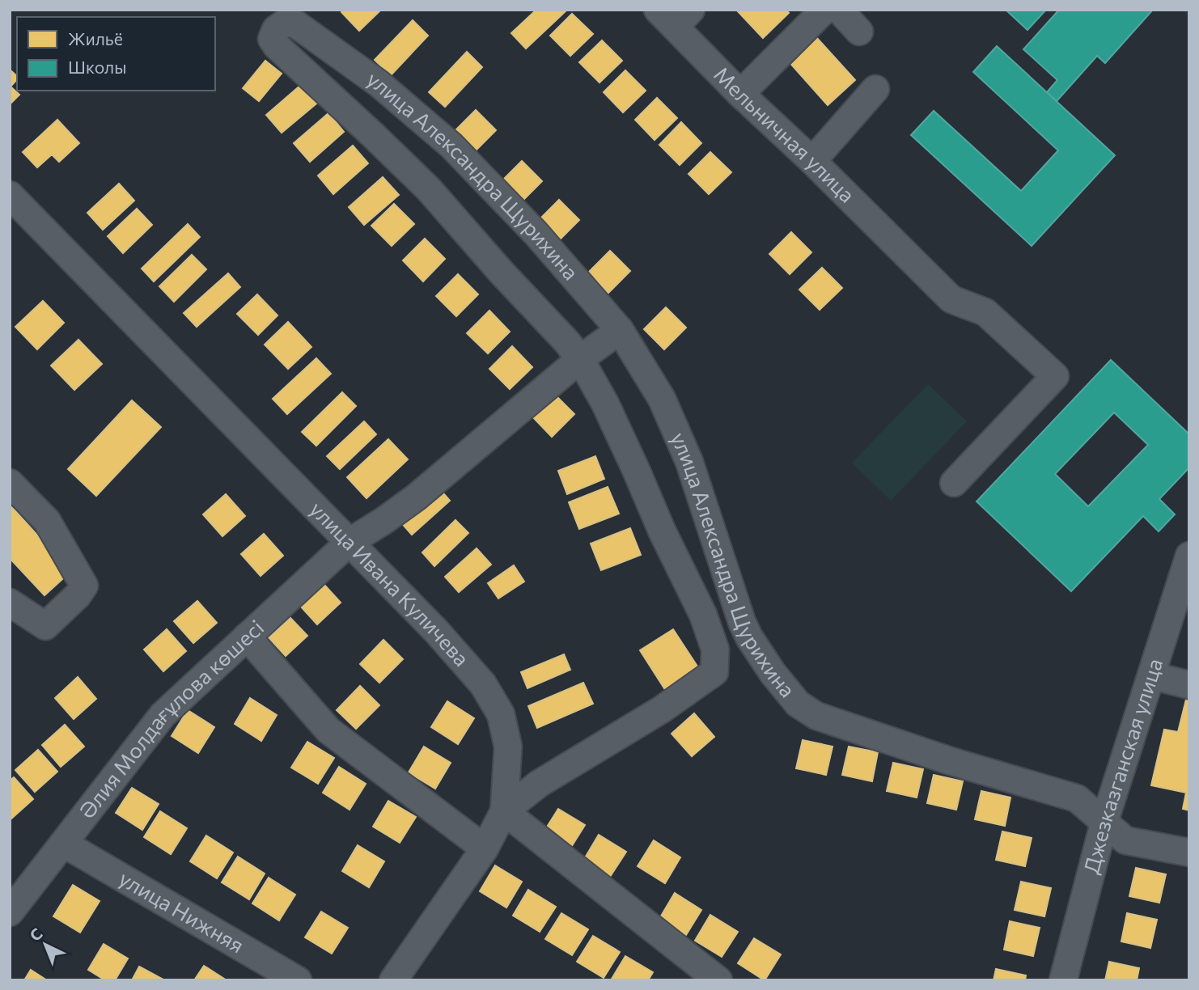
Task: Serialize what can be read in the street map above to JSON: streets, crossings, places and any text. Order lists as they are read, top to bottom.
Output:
{
  "streets": {
    "street": [
      "Мельничная улица",
      "улица Александра Щурихина",
      "улица Ивана Куличева",
      "Әлия Молдағұлова көшесі",
      "Джезказганская улица",
      "улица Нижняя"
    ]
  },
  "crossings": [
    ["улица Александра Щурихина", "улица Ивана Куличева"],
    ["улица Александра Щурихина", "Әлия Молдағұлова көшесі"],
    ["улица Александра Щурихина", "Джезказганская улица"],
    ["улица Ивана Куличева", "Әлия Молдағұлова көшесі"],
    ["Әлия Молдағұлова көшесі", "улица Нижняя"]
  ],
  "legend": ["Жильё", "Школы"],
  "north": "top left"
}
